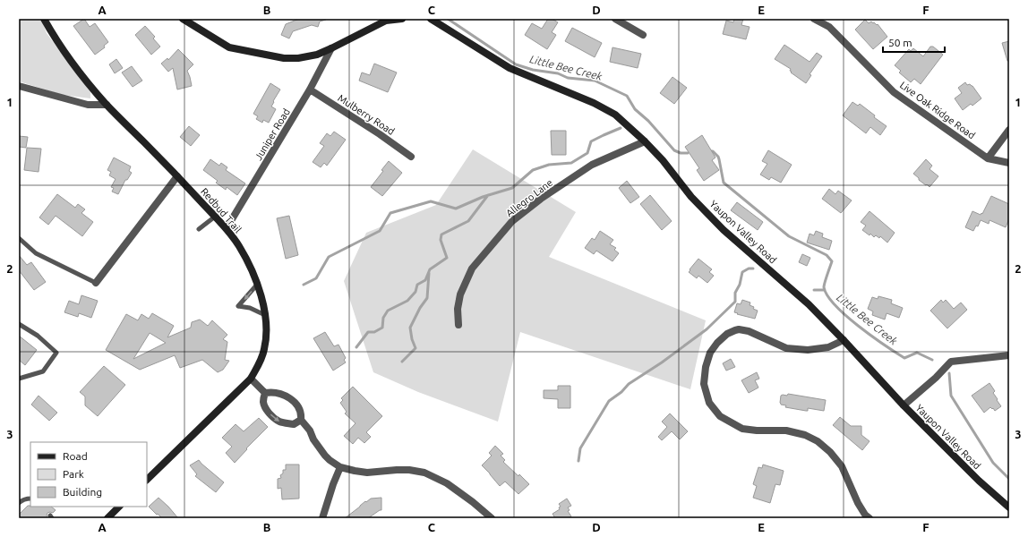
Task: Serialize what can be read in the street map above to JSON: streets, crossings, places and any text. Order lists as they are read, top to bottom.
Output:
{
  "streets": {
    "street": [
      "Live Oak Ridge Road",
      "Mulberry Road",
      "Juniper Road",
      "Allegro Lane",
      "Redbud Trail",
      "Yaupon Valley Road"
    ]
  },
  "crossings": [
    ["Mulberry Road", "Juniper Road"],
    ["Juniper Road", "Redbud Trail"],
    ["Allegro Lane", "Yaupon Valley Road"]
  ],
  "water": ["Little Bee Creek"],
  "legend": ["Road", "Park", "Building"],
  "scale_bar": "50 m",
  "grid": {
    "columns": [
      "A",
      "B",
      "C",
      "D",
      "E",
      "F"
    ],
    "rows": ["1", "2", "3"]
  }
}
